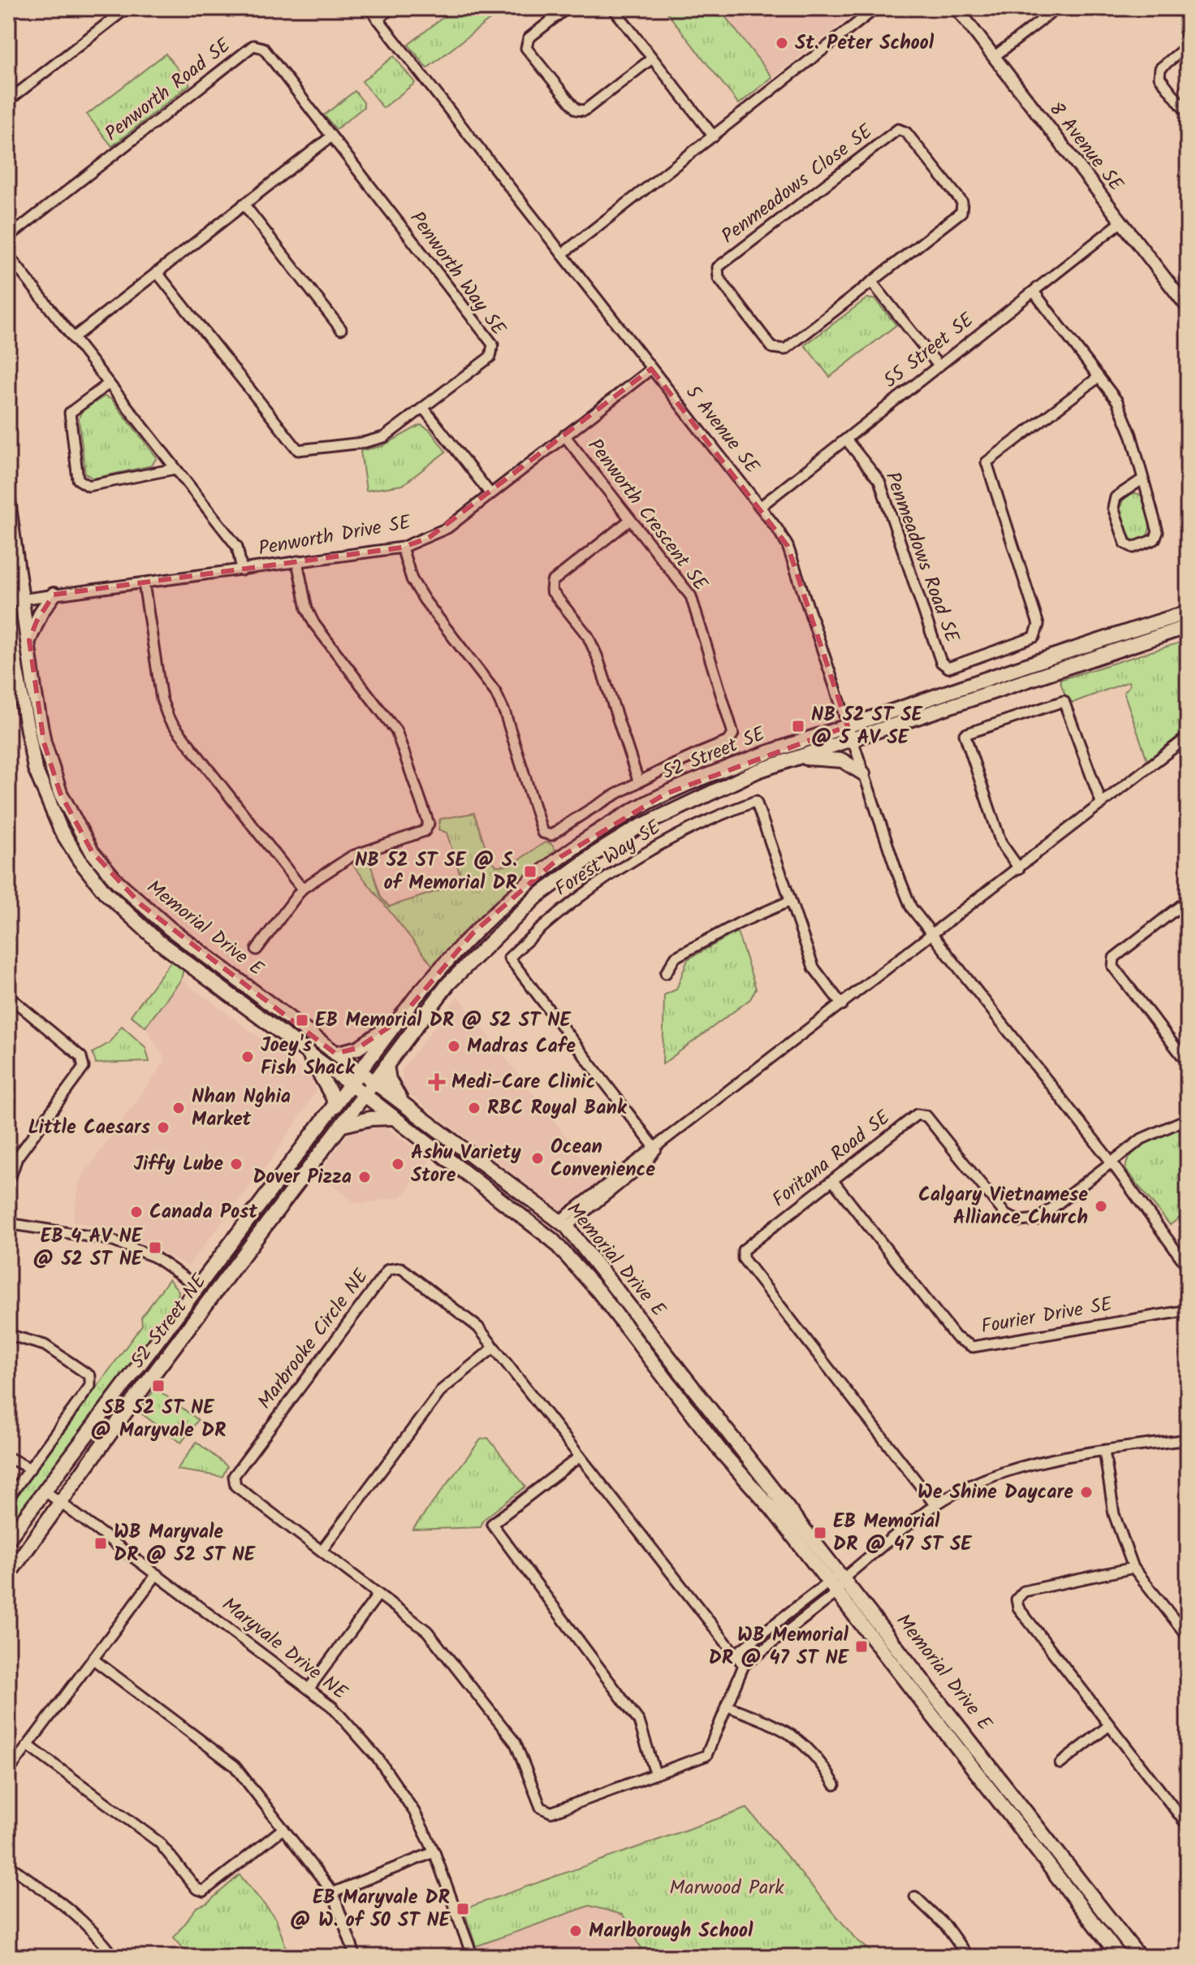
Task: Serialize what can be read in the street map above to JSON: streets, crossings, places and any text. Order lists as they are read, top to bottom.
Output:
{
  "streets": {
    "main road": ["52 Street SE", "Memorial Drive E", "52 Street NE"],
    "street": [
      "Penworth Road SE",
      "8 Avenue SE",
      "Penmeadows Close SE",
      "Penworth Way SE",
      "55 Street SE",
      "5 Avenue SE",
      "Penworth Crescent SE",
      "Penworth Drive SE",
      "Penmeadows Road SE",
      "Forest Way SE",
      "Foritana Road SE",
      "Fourier Drive SE",
      "Marbrooke Circle NE",
      "Maryvale Drive NE"
    ]
  },
  "crossings": [
    ["Penworth Road SE", "Penworth Way SE"],
    ["8 Avenue SE", "55 Street SE"],
    ["55 Street SE", "5 Avenue SE"],
    ["55 Street SE", "Penmeadows Road SE"],
    ["5 Avenue SE", "Penworth Drive SE"],
    ["5 Avenue SE", "52 Street SE"],
    ["5 Avenue SE", "Foritana Road SE"],
    ["Penworth Crescent SE", "Penworth Drive SE"],
    ["Penworth Drive SE", "Memorial Drive E"],
    ["52 Street SE", "Memorial Drive E"],
    ["52 Street SE", "52 Street NE"],
    ["Memorial Drive E", "52 Street NE"],
    ["Foritana Road SE", "Fourier Drive SE"],
    ["52 Street NE", "Maryvale Drive NE"]
  ],
  "parks": ["Marwood Park"],
  "places": {
    "other": [
      "St. Peter School",
      "Madras Cafe",
      "Joey's Fish Shack",
      "Nhan Nghia Market",
      "RBC Royal Bank",
      "Little Caesars",
      "Ocean Convenience",
      "Jiffy Lube",
      "Ashu Variety Store",
      "Dover Pizza",
      "Calgary Vietnamese Alliance Church",
      "Canada Post",
      "We Shine Daycare",
      "Marlborough School"
    ],
    "transit": [
      "NB 52 ST SE @ 5 AV SE",
      "NB 52 ST SE @ S. of Memorial DR",
      "EB Memorial DR @ 52 ST NE",
      "EB 4 AV NE @ 52 ST NE",
      "SB 52 ST NE @ Maryvale DR",
      "EB Memorial DR @ 47 ST SE",
      "WB Maryvale DR @ 52 ST NE",
      "WB Memorial DR @ 47 ST NE",
      "EB Maryvale DR @ W. of 50 ST NE"
    ],
    "health": ["Medi-Care Clinic"]
  }
}
